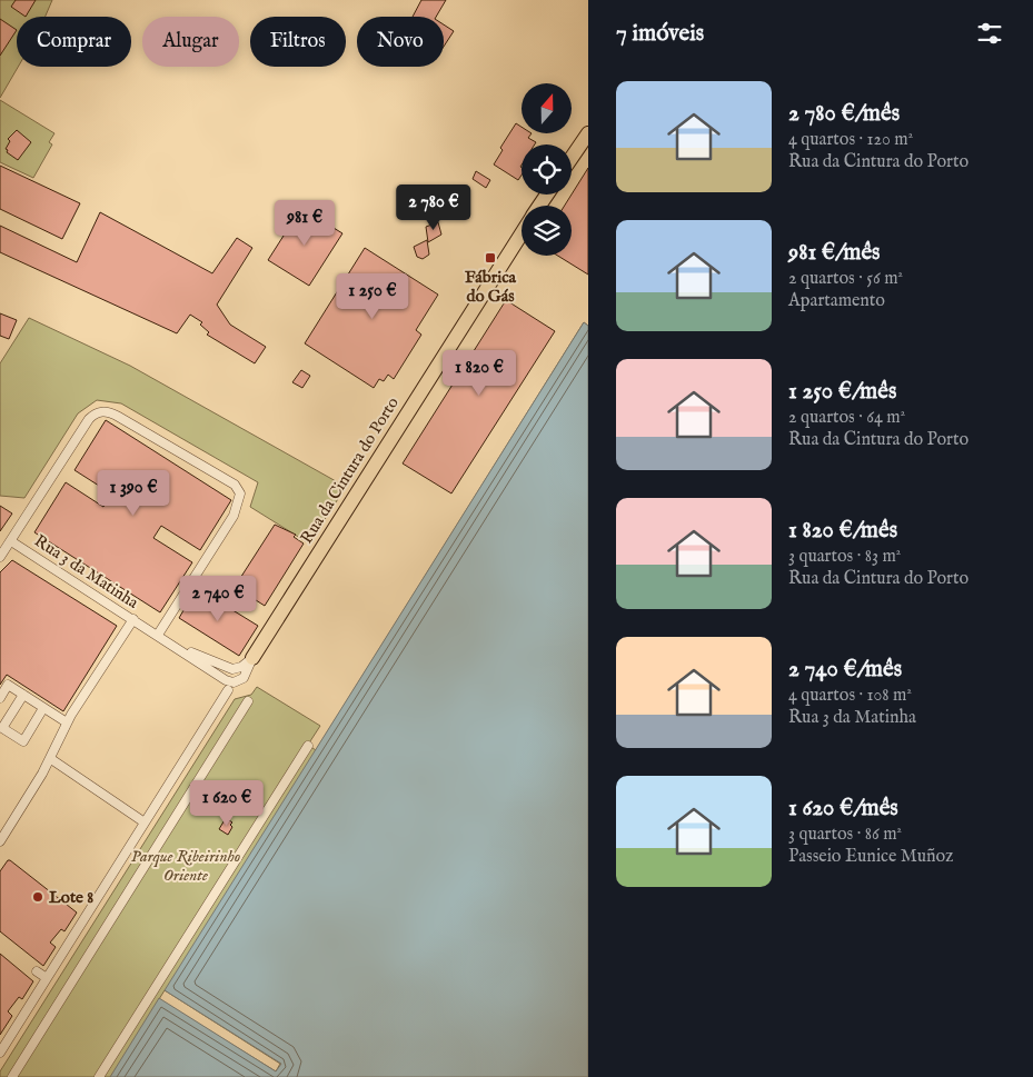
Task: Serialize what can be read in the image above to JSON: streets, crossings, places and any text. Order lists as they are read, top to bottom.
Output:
{
  "streets": {
    "main road": ["Rua da Cintura do Porto"],
    "street": ["Rua 3 da Matinha"]
  },
  "crossings": [
    ["Rua da Cintura do Porto", "Rua 3 da Matinha"]
  ],
  "parks": ["Parque Ribeirinho Oriente"],
  "places": {
    "transit": ["Fábrica do Gás"],
    "other": ["Lote 8"]
  },
  "north": "top",
  "page": {
    "heading": "7 imóveis",
    "chip": [
      "Comprar",
      "Alugar",
      "Filtros",
      "Novo"
    ],
    "list": [
      {
        "name": "2 780 €/mês",
        "note": "4 quartos · 120 m² · Rua da Cintura do Porto"
      },
      {
        "name": "981 €/mês",
        "note": "2 quartos · 56 m² · Apartamento"
      },
      {
        "name": "1 250 €/mês",
        "note": "2 quartos · 64 m² · Rua da Cintura do Porto"
      },
      {
        "name": "1 820 €/mês",
        "note": "3 quartos · 83 m² · Rua da Cintura do Porto"
      },
      {
        "name": "2 740 €/mês",
        "note": "4 quartos · 108 m² · Rua 3 da Matinha"
      },
      {
        "name": "1 620 €/mês",
        "note": "3 quartos · 86 m² · Passeio Eunice Muñoz"
      }
    ],
    "price": [
      "2 780 €",
      "981 €",
      "1 250 €",
      "1 820 €",
      "1 390 €",
      "2 740 €",
      "1 620 €"
    ]
  }
}
